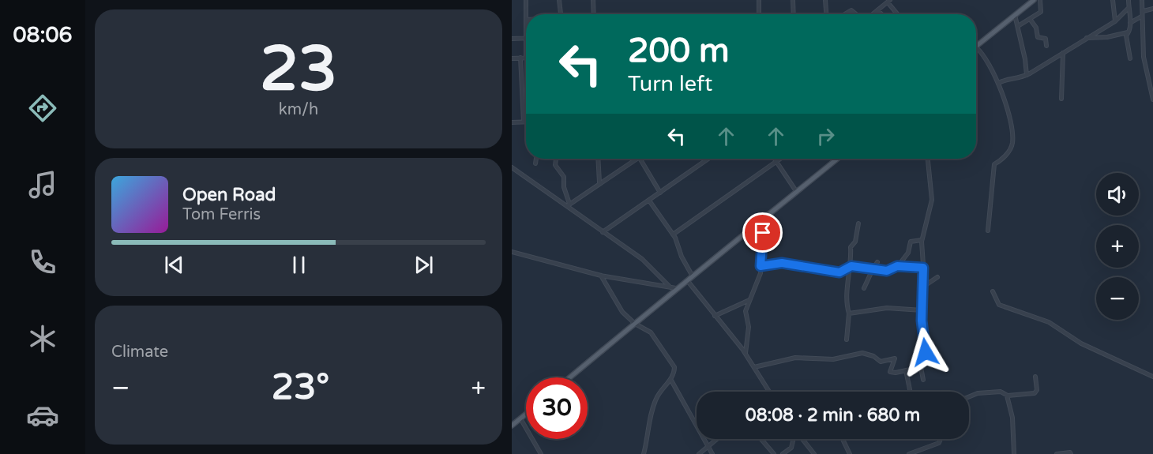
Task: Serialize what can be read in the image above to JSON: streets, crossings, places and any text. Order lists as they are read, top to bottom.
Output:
{
  "page": {
    "tabs": "08:06",
    "tile": [
      ["23", "km/h"],
      "Climate"
    ],
    "turn": ["200 m", "Turn left"],
    "map_buttons": ["+", "−"],
    "song": ["Open Road", "Tom Ferris"],
    "heat": ["−", "23°", "+"],
    "limit": "30",
    "trip": "08:08 · 2 min · 680 m"
  }
}
